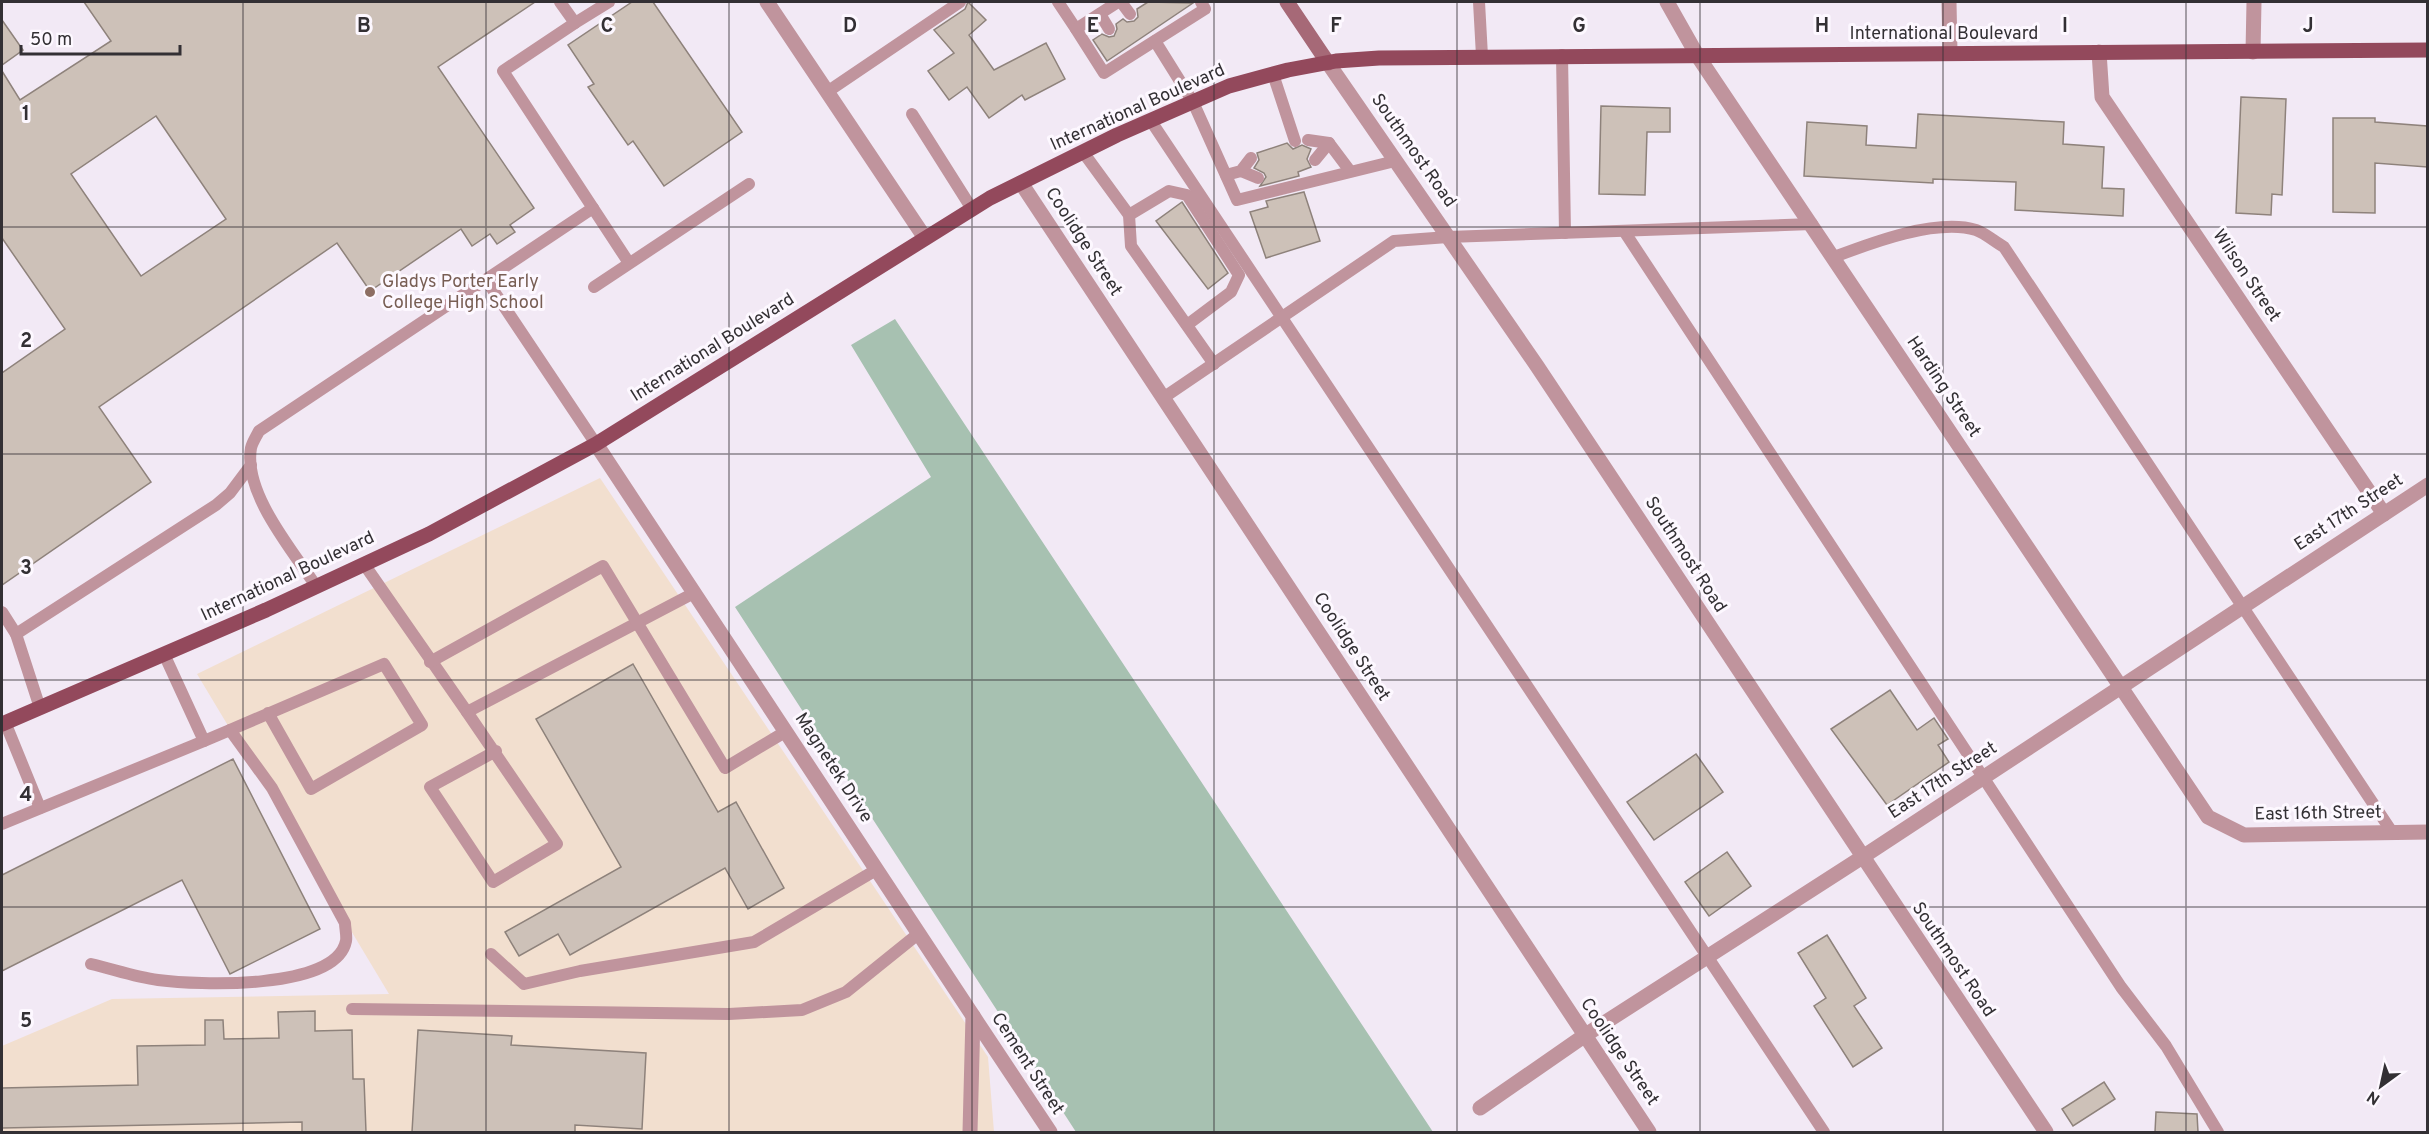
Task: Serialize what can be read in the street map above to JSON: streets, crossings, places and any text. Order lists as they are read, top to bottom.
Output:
{
  "streets": {
    "main road": ["International Boulevard", "Southmost Road"],
    "street": [
      "Coolidge Street",
      "Wilson Street",
      "Harding Street",
      "East 17th Street",
      "Magnetek Drive",
      "East 16th Street",
      "Cement Street"
    ]
  },
  "crossings": [
    ["International Boulevard", "Southmost Road"],
    ["International Boulevard", "Coolidge Street"],
    ["International Boulevard", "Wilson Street"],
    ["International Boulevard", "Harding Street"],
    ["International Boulevard", "Magnetek Drive"],
    ["Southmost Road", "East 17th Street"],
    ["Coolidge Street", "East 17th Street"],
    ["Wilson Street", "East 17th Street"],
    ["Harding Street", "East 17th Street"],
    ["Harding Street", "East 16th Street"],
    ["Magnetek Drive", "Cement Street"]
  ],
  "places": ["Gladys Porter Early College High School"],
  "scale_bar": "50 m",
  "north": "bottom left",
  "grid": {
    "columns": [
      "B",
      "C",
      "D",
      "E",
      "F",
      "G",
      "H",
      "I",
      "J"
    ],
    "rows": [
      "1",
      "2",
      "3",
      "4",
      "5"
    ]
  }
}
